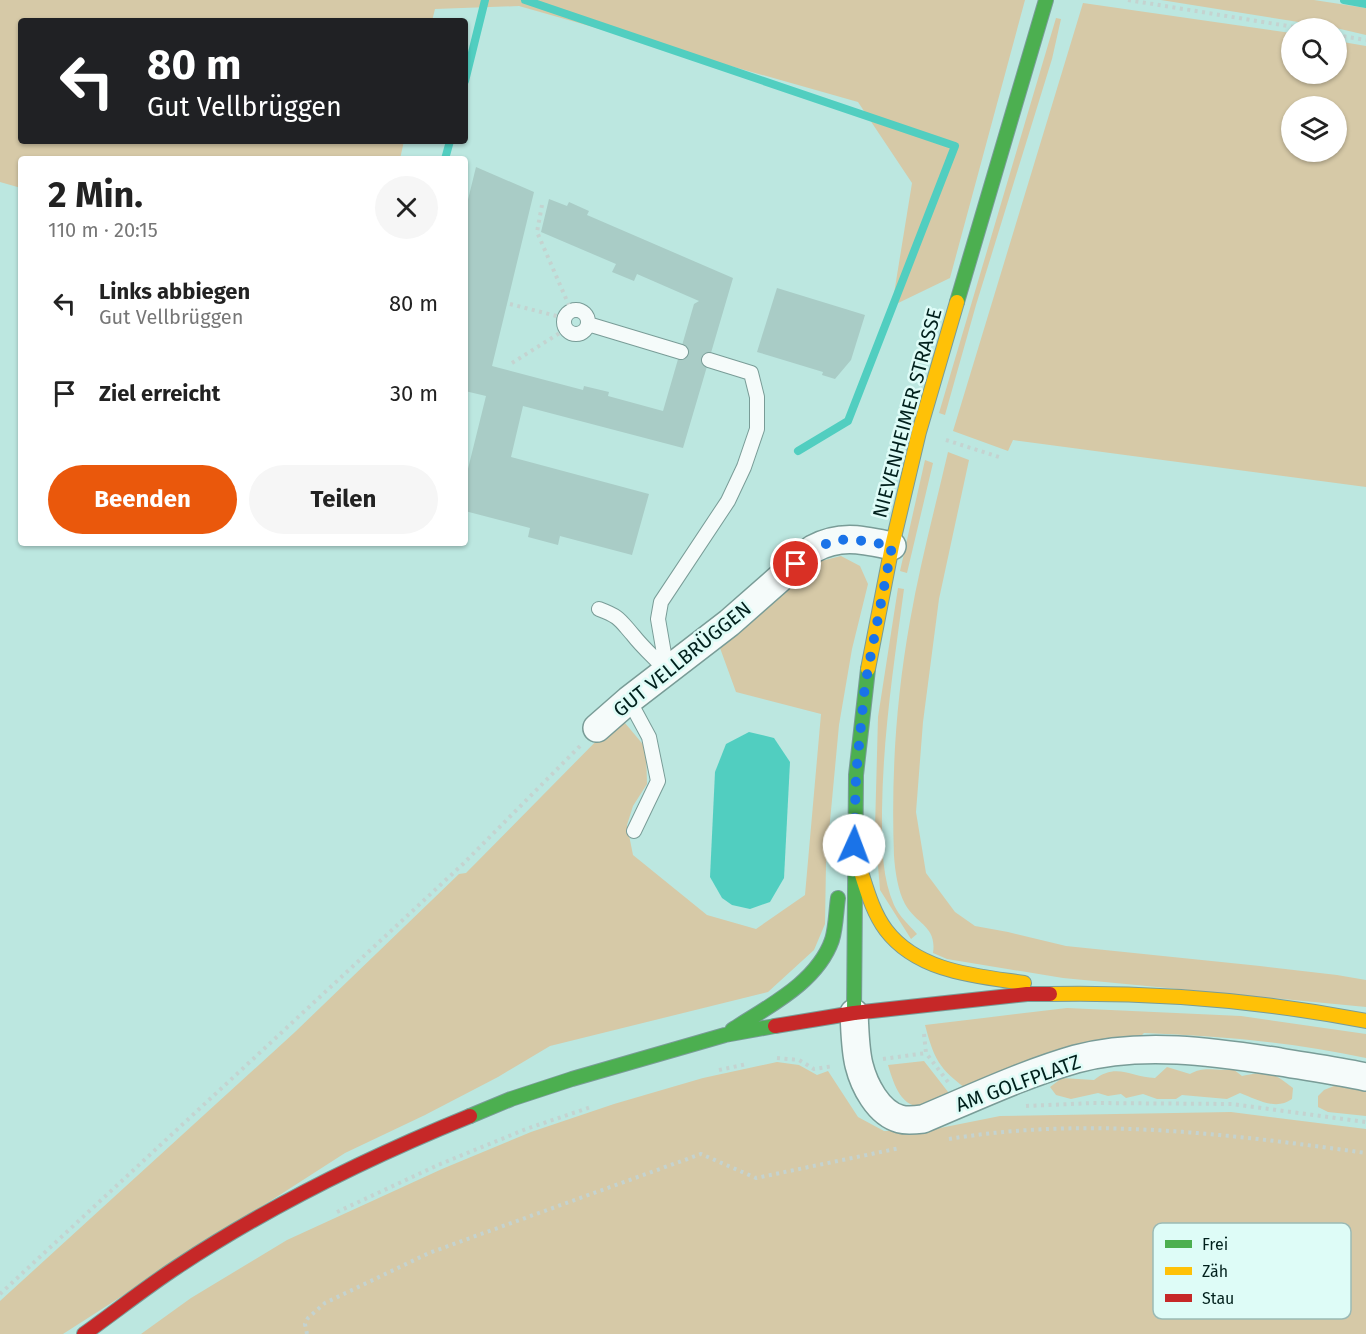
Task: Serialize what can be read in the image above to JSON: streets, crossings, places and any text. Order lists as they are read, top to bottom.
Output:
{
  "streets": {
    "main road": ["NIEVENHEIMER STRASSE"],
    "street": ["GUT VELLBRÜGGEN", "AM GOLFPLATZ"]
  },
  "crossings": [
    ["NIEVENHEIMER STRASSE", "GUT VELLBRÜGGEN"]
  ],
  "legend": ["Frei", "Zäh", "Stau"],
  "page": {
    "turn": ["80 m", "Gut Vellbrüggen"],
    "heading": ["2 Min.", "110 m · 20:15"],
    "list": [
      {
        "name": "Links abbiegen",
        "note": "Gut Vellbrüggen",
        "value": "80 m"
      },
      {
        "name": "Ziel erreicht",
        "value": "30 m"
      }
    ],
    "buttons": ["Beenden", "Teilen"]
  }
}
